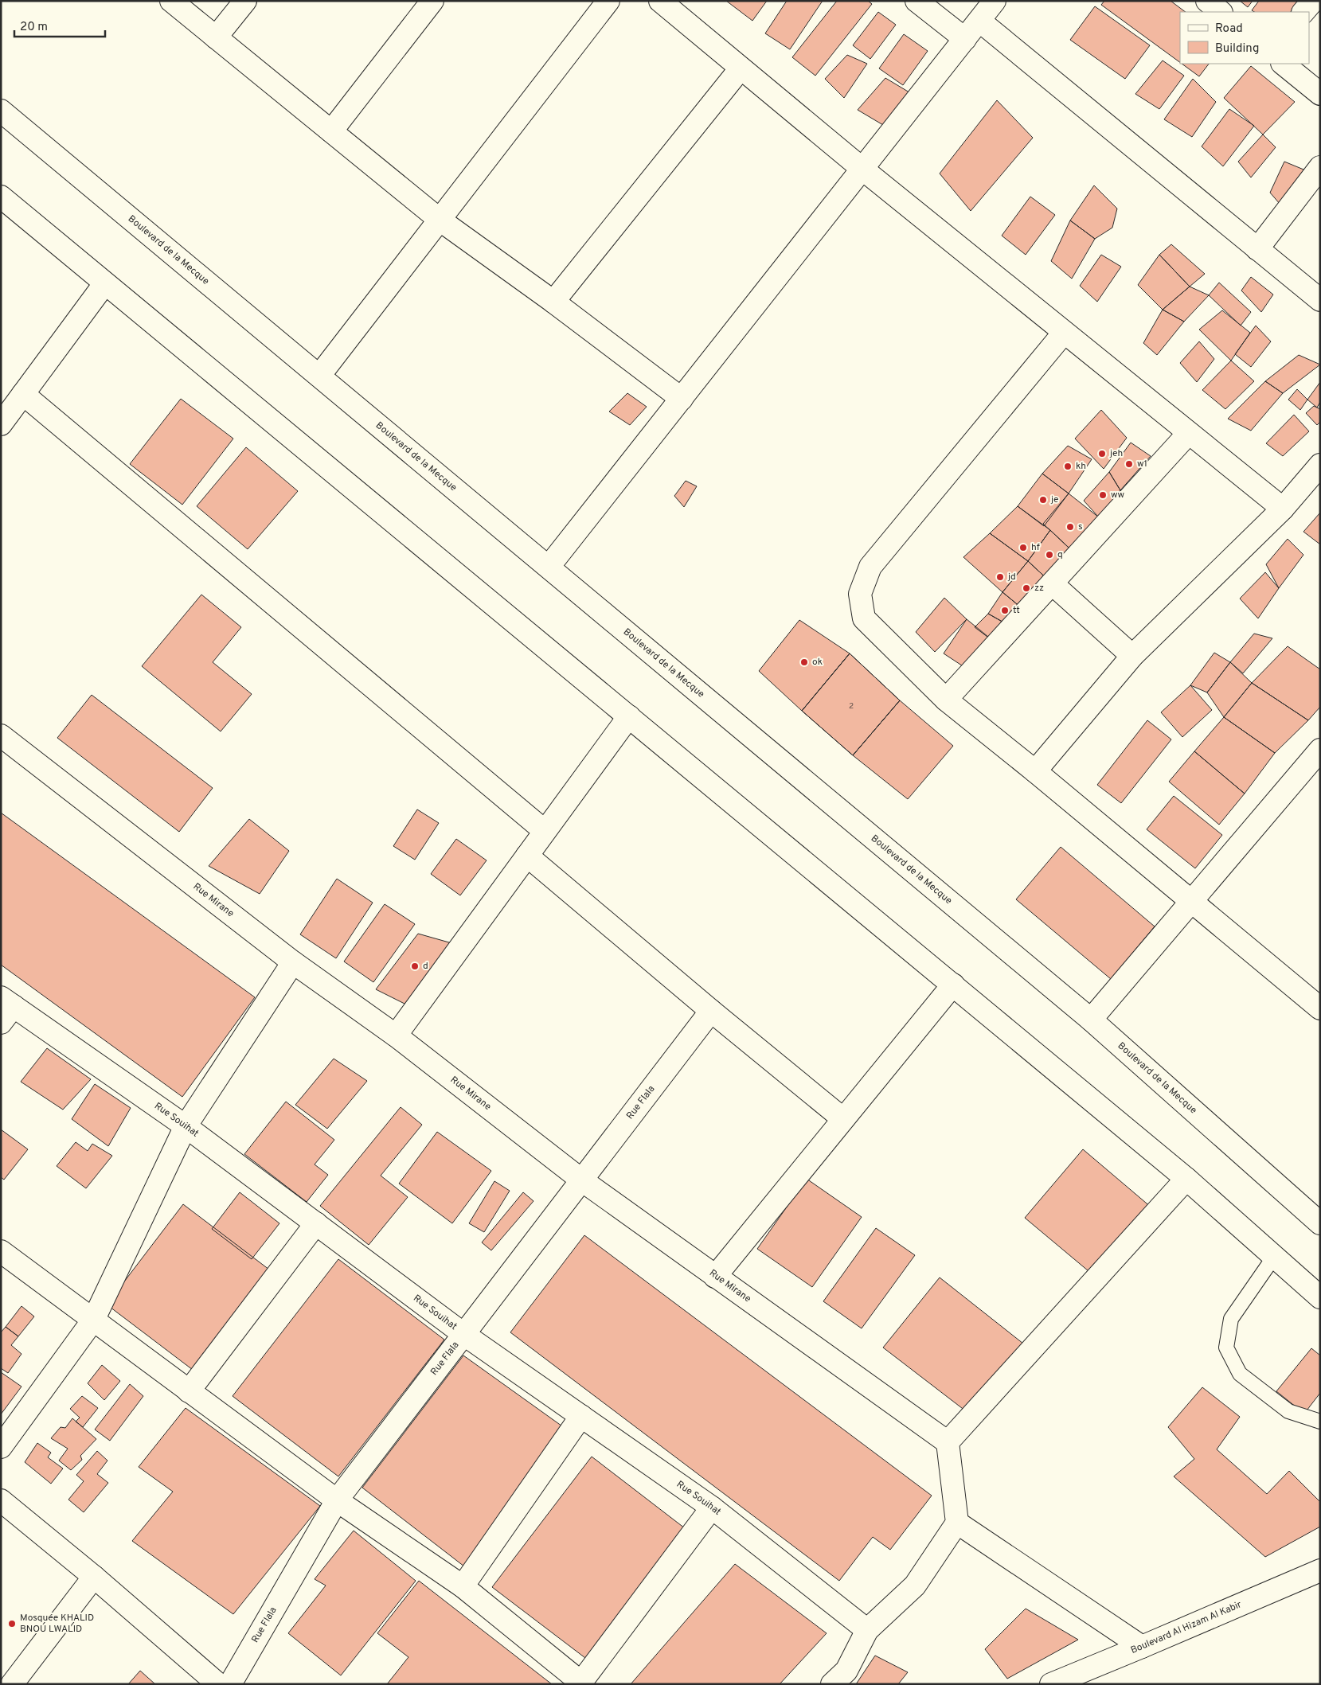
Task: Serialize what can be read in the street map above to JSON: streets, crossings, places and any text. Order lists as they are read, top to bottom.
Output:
{
  "streets": {
    "street": [
      "Boulevard de la Mecque",
      "Rue Mirane",
      "Rue Flala",
      "Rue Souihat",
      "Boulevard Al Hizam Al Kabir"
    ]
  },
  "crossings": [
    ["Rue Mirane", "Rue Flala"],
    ["Rue Flala", "Rue Souihat"]
  ],
  "places": [
    "jeh",
    "w1",
    "kh",
    "ww",
    "je",
    "s",
    "hf",
    "q",
    "jd",
    "zz",
    "tt",
    "ok",
    "d",
    "Mosquée KHALID BNOU LWALID"
  ],
  "house_numbers": ["2"],
  "legend": ["Road", "Building"],
  "scale_bar": "20 m"
}
